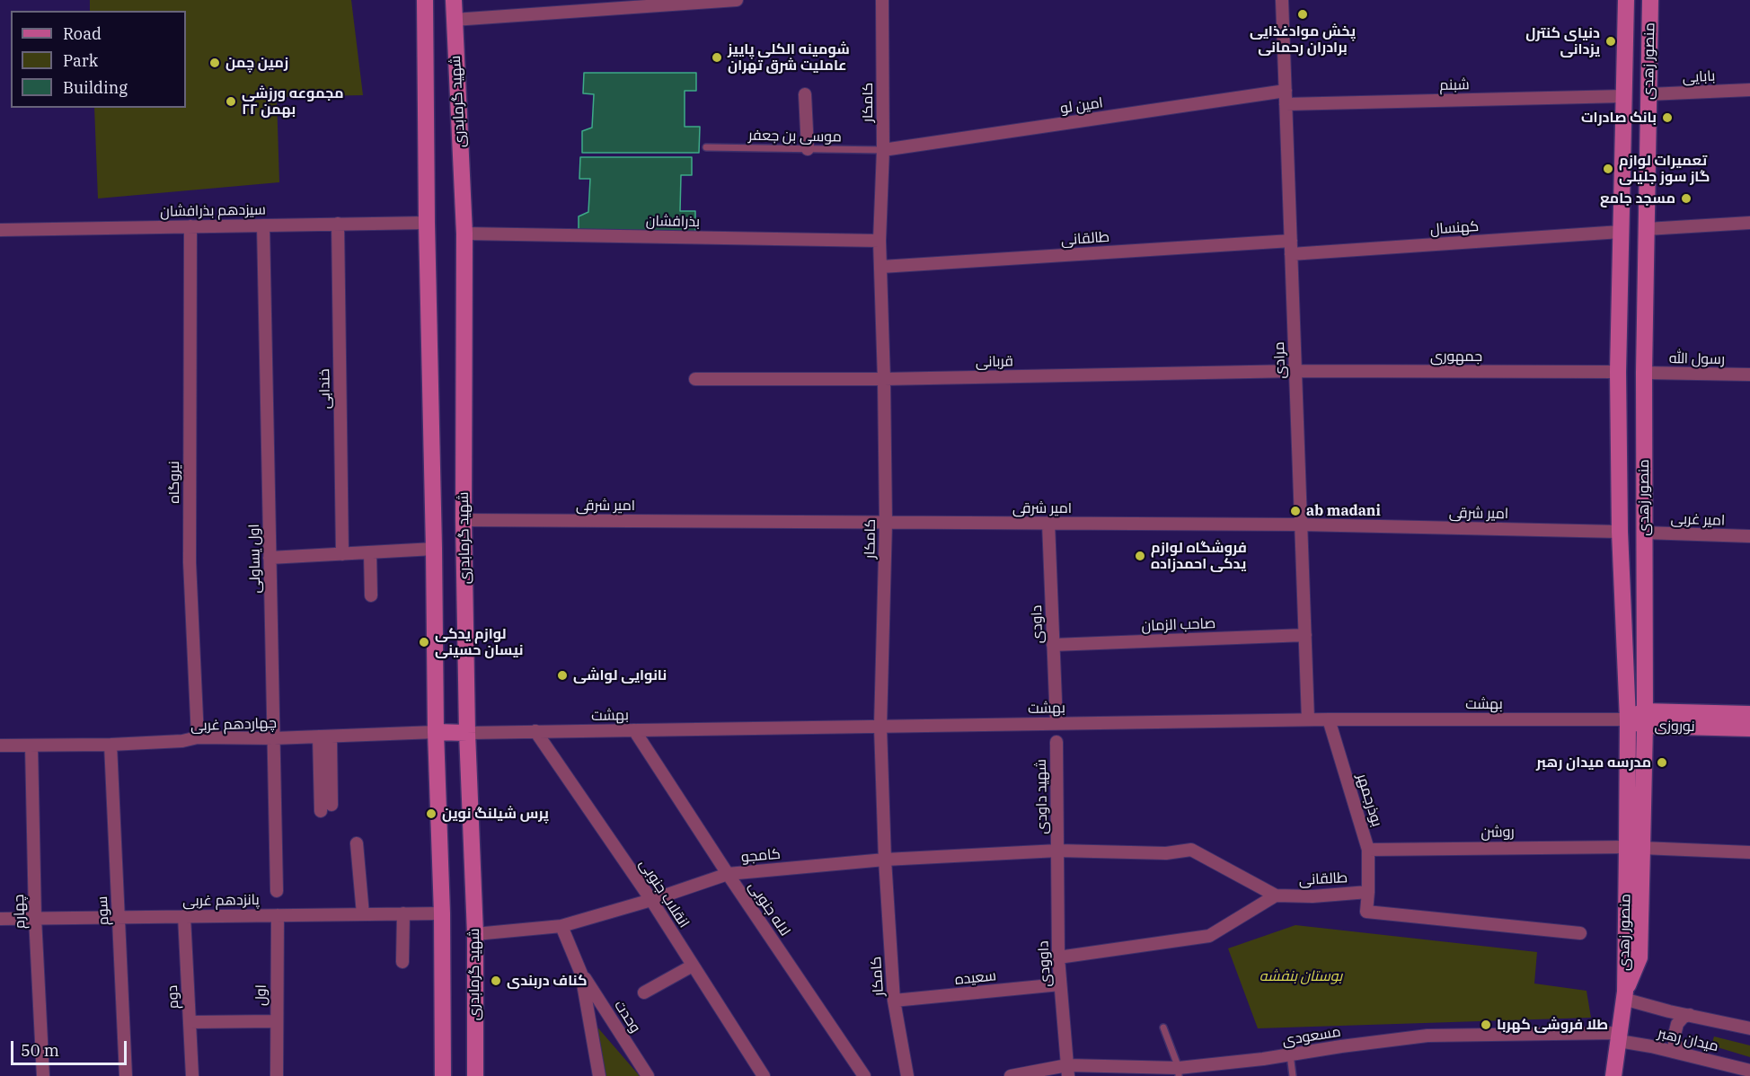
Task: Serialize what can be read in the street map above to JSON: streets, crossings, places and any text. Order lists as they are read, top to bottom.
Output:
{
  "streets": {
    "main road": ["منصور زهدی", "شهید گرمابدری", "نوروزی"],
    "street": [
      "بابایی",
      "شبنم",
      "کامکار",
      "امین لو",
      "سیزدهم بذرافشان",
      "بذرافشان",
      "کهنسال",
      "طالقانی",
      "جمهوری",
      "رسول الله",
      "مرادی",
      "قربانی",
      "خندابی",
      "نیروگاه",
      "امیر شرقی",
      "امیر غربی",
      "اول یساولی",
      "داودی",
      "صاحب الزمان",
      "بهشت",
      "چهاردهم غربی",
      "شهید داودی",
      "بوذرجمهر",
      "روشن",
      "کامجو",
      "انقلاب جنوبی",
      "پانزدهم غربی",
      "لاله جنوبی",
      "سوم",
      "چهارم",
      "داوودی",
      "سعیده",
      "اول",
      "دوم",
      "وحدت",
      "مسعودی",
      "میدان رهبر"
    ],
    "lane": ["موسی بن جعفر"]
  },
  "crossings": [
    ["منصور زهدی", "بابایی"],
    ["منصور زهدی", "شبنم"],
    ["منصور زهدی", "کهنسال"],
    ["منصور زهدی", "جمهوری"],
    ["منصور زهدی", "رسول الله"],
    ["منصور زهدی", "امیر شرقی"],
    ["منصور زهدی", "امیر غربی"],
    ["منصور زهدی", "بهشت"],
    ["منصور زهدی", "نوروزی"],
    ["منصور زهدی", "روشن"],
    ["منصور زهدی", "مسعودی"],
    ["منصور زهدی", "میدان رهبر"],
    ["شبنم", "مرادی"],
    ["شهید گرمابدری", "سیزدهم بذرافشان"],
    ["شهید گرمابدری", "بذرافشان"],
    ["شهید گرمابدری", "امیر شرقی"],
    ["شهید گرمابدری", "بهشت"],
    ["شهید گرمابدری", "چهاردهم غربی"],
    ["شهید گرمابدری", "کامجو"],
    ["شهید گرمابدری", "پانزدهم غربی"],
    ["کامکار", "امین لو"],
    ["کامکار", "موسی بن جعفر"],
    ["کامکار", "بذرافشان"],
    ["کامکار", "طالقانی"],
    ["کامکار", "قربانی"],
    ["کامکار", "امیر شرقی"],
    ["کامکار", "بهشت"],
    ["کامکار", "کامجو"],
    ["کامکار", "سعیده"],
    ["امین لو", "موسی بن جعفر"],
    ["امین لو", "مرادی"],
    ["سیزدهم بذرافشان", "خندابی"],
    ["سیزدهم بذرافشان", "نیروگاه"],
    ["سیزدهم بذرافشان", "اول یساولی"],
    ["کهنسال", "مرادی"],
    ["طالقانی", "مرادی"],
    ["طالقانی", "بوذرجمهر"],
    ["جمهوری", "مرادی"],
    ["جمهوری", "قربانی"],
    ["مرادی", "قربانی"],
    ["مرادی", "امیر شرقی"],
    ["مرادی", "صاحب الزمان"],
    ["مرادی", "بهشت"],
    ["نیروگاه", "چهاردهم غربی"],
    ["امیر شرقی", "داودی"],
    ["اول یساولی", "چهاردهم غربی"],
    ["داودی", "صاحب الزمان"],
    ["داودی", "بهشت"],
    ["بهشت", "نوروزی"],
    ["بهشت", "بوذرجمهر"],
    ["بهشت", "انقلاب جنوبی"],
    ["بهشت", "لاله جنوبی"],
    ["چهاردهم غربی", "سوم"],
    ["چهاردهم غربی", "چهارم"],
    ["شهید داودی", "کامجو"],
    ["شهید داودی", "داوودی"],
    ["بوذرجمهر", "روشن"],
    ["کامجو", "انقلاب جنوبی"],
    ["کامجو", "لاله جنوبی"],
    ["کامجو", "داوودی"],
    ["کامجو", "وحدت"],
    ["پانزدهم غربی", "سوم"],
    ["پانزدهم غربی", "چهارم"],
    ["پانزدهم غربی", "اول"],
    ["پانزدهم غربی", "دوم"],
    ["داوودی", "سعیده"],
    ["داوودی", "مسعودی"],
    ["مسعودی", "میدان رهبر"]
  ],
  "parks": ["بوستان بنفشه"],
  "places": [
    "پخش موادغذایی برادران رحمانی",
    "دنیای کنترل یزدانی",
    "شومینه الکلی پاییز عاملیت شرق تهران",
    "زمین چمن",
    "مجموعه ورزشی ۲۲ بهمن",
    "بانک صادرات",
    "تعمیرات لوازم گاز سوز جلیلی",
    "مسجد جامع",
    "ab madani",
    "فروشگاه لوازم یدکی احمدزاده",
    "لوازم یدکی نیسان حسینی",
    "نانوایی لواشی",
    "مدرسه میدان رهبر",
    "پرس شیلنگ نوین",
    "کناف دربندی",
    "طلا فروشی کهربا"
  ],
  "legend": ["Road", "Park", "Building"],
  "scale_bar": "50 m"
}
